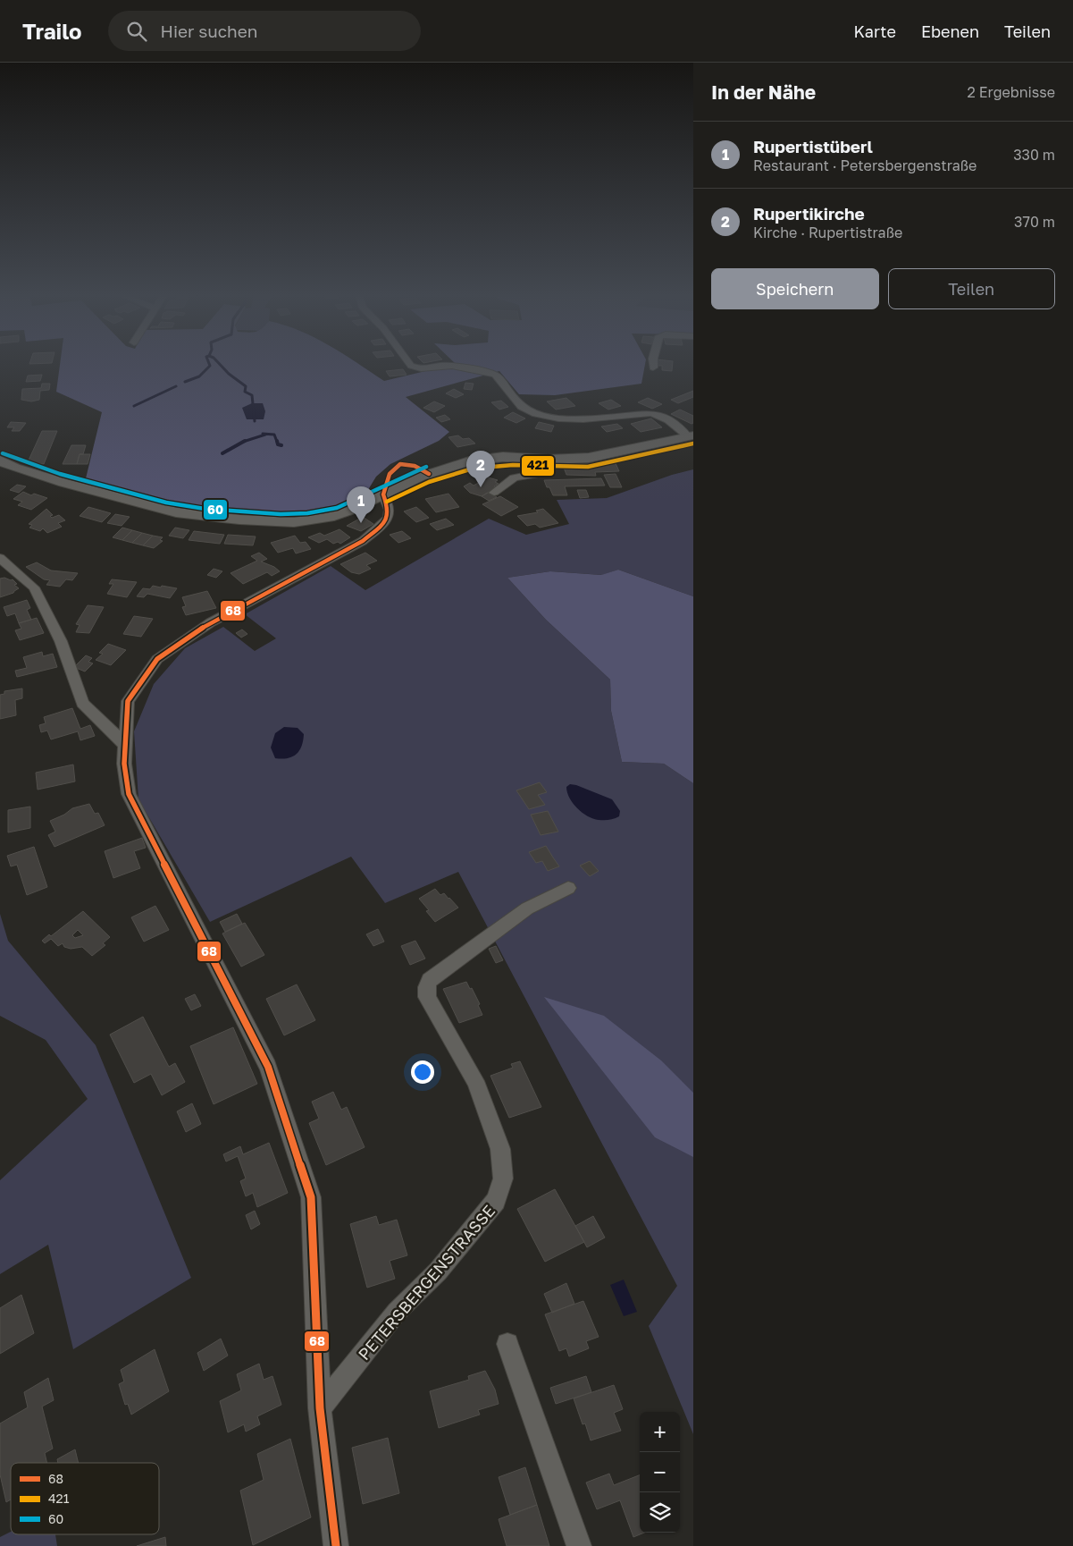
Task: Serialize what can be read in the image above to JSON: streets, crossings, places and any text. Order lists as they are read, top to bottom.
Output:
{
  "streets": {
    "street": ["PETERSBERGENSTRASSE"]
  },
  "lines": ["transit line 421", "transit line 60", "transit line 68"],
  "legend": ["68", "421", "60"],
  "page": {
    "header": "Trailo",
    "search": "Hier suchen",
    "nav": ["Karte", "Ebenen", "Teilen"],
    "heading": ["In der Nähe", "2 Ergebnisse"],
    "list": [
      {
        "mark": "1",
        "name": "Rupertistüberl",
        "note": "Restaurant · Petersbergenstraße",
        "value": "330 m"
      },
      {
        "mark": "2",
        "name": "Rupertikirche",
        "note": "Kirche · Rupertistraße",
        "value": "370 m"
      }
    ],
    "buttons": ["Speichern", "Teilen"],
    "pins": ["2", "1"],
    "map_buttons": ["+", "−"]
  }
}
